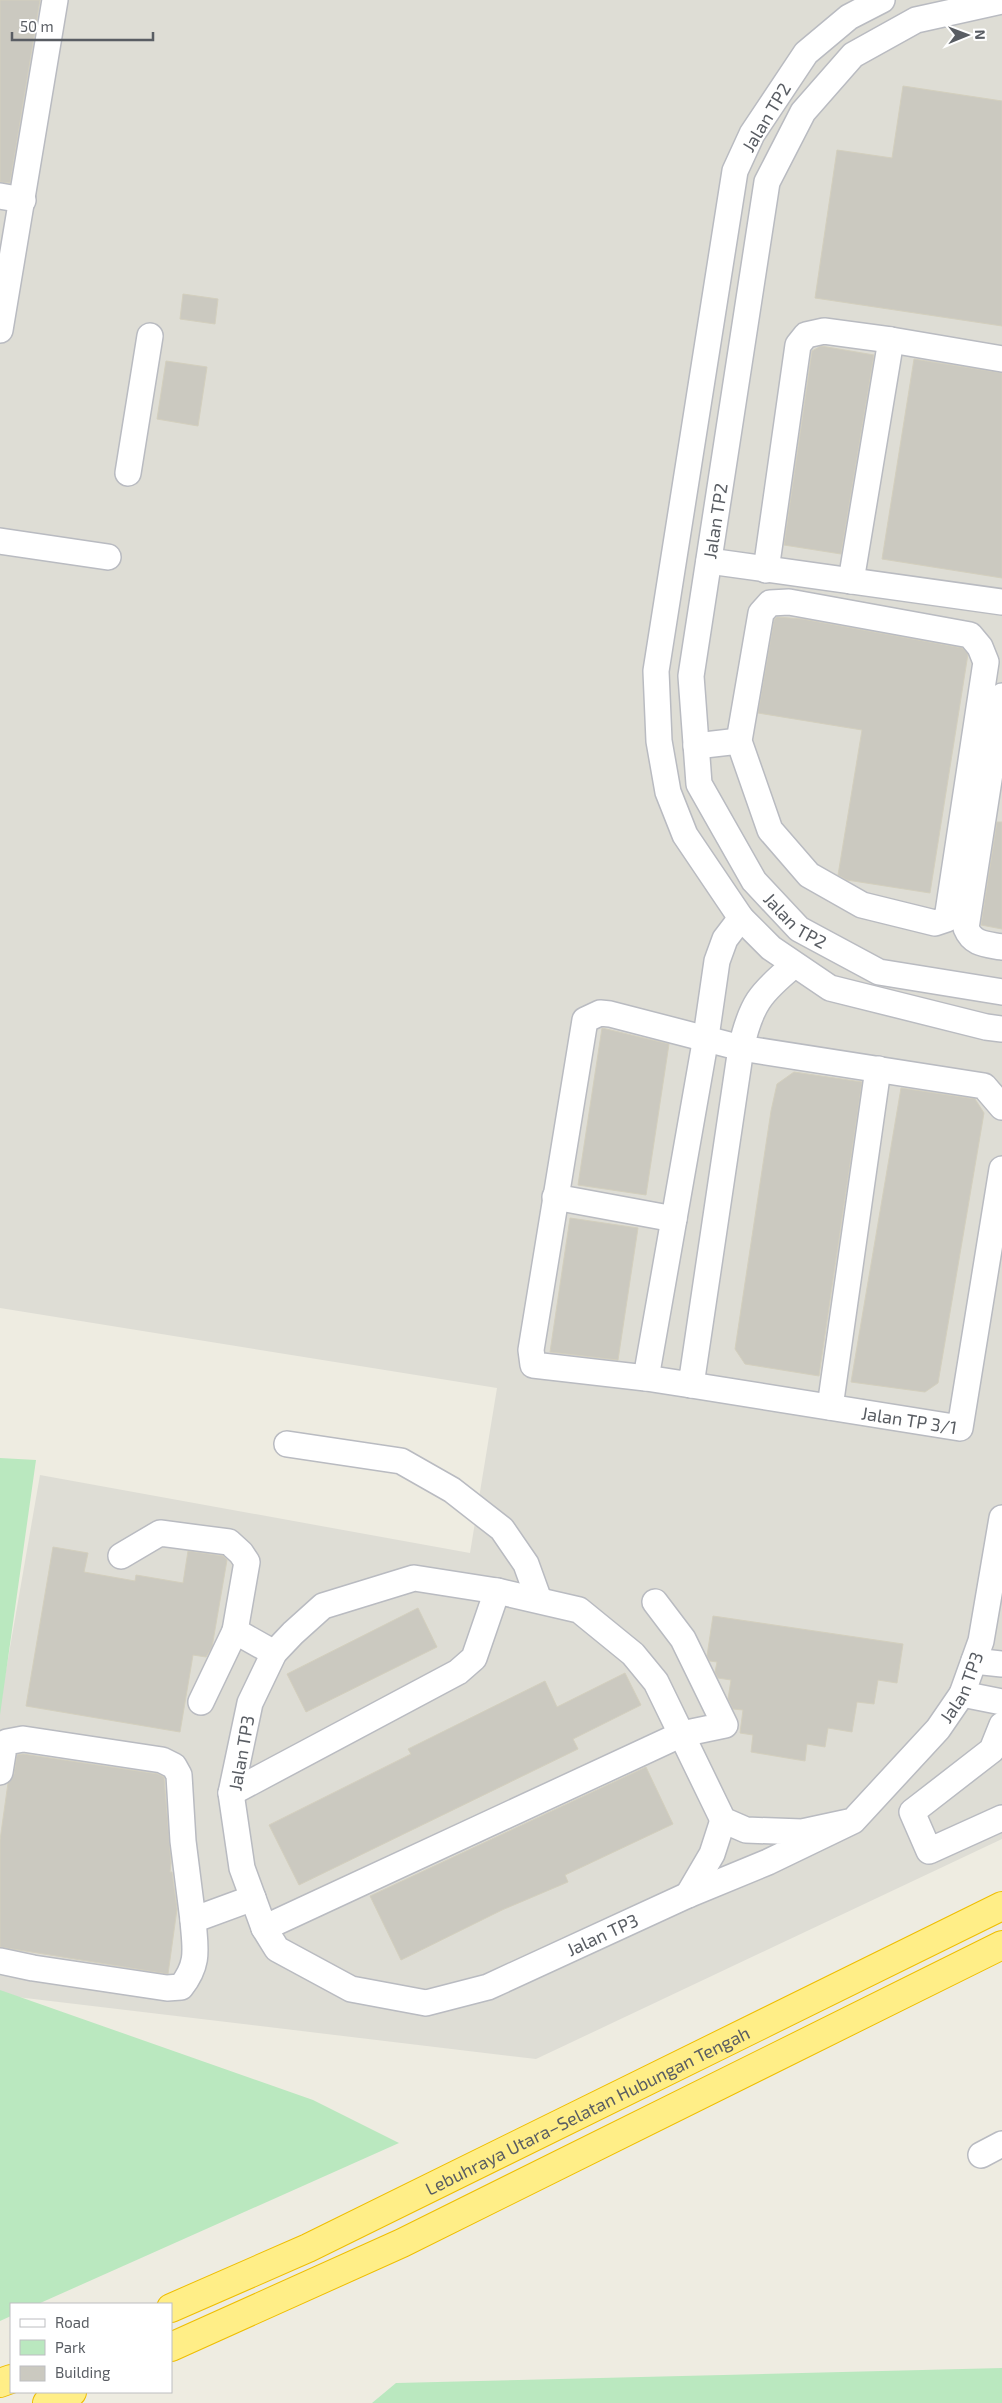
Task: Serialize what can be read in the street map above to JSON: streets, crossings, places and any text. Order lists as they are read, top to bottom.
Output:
{
  "streets": {
    "highway": ["Lebuhraya Utara–Selatan Hubungan Tengah"],
    "street": ["Jalan TP2", "Jalan TP 3/1", "Jalan TP3"]
  },
  "legend": ["Road", "Park", "Building"],
  "scale_bar": "50 m",
  "north": "right"
}
